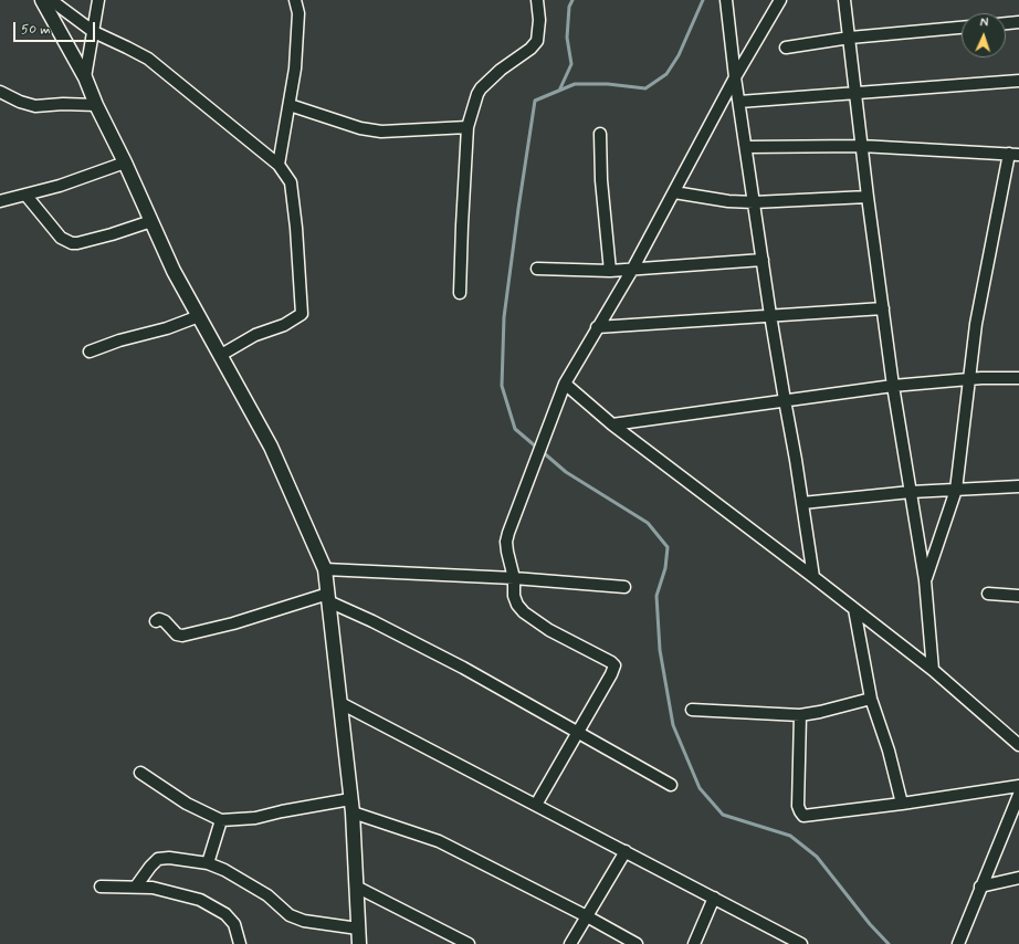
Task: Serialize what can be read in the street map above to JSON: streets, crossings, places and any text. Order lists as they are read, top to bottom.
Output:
{
  "scale_bar": "50 m",
  "north": "top"
}
